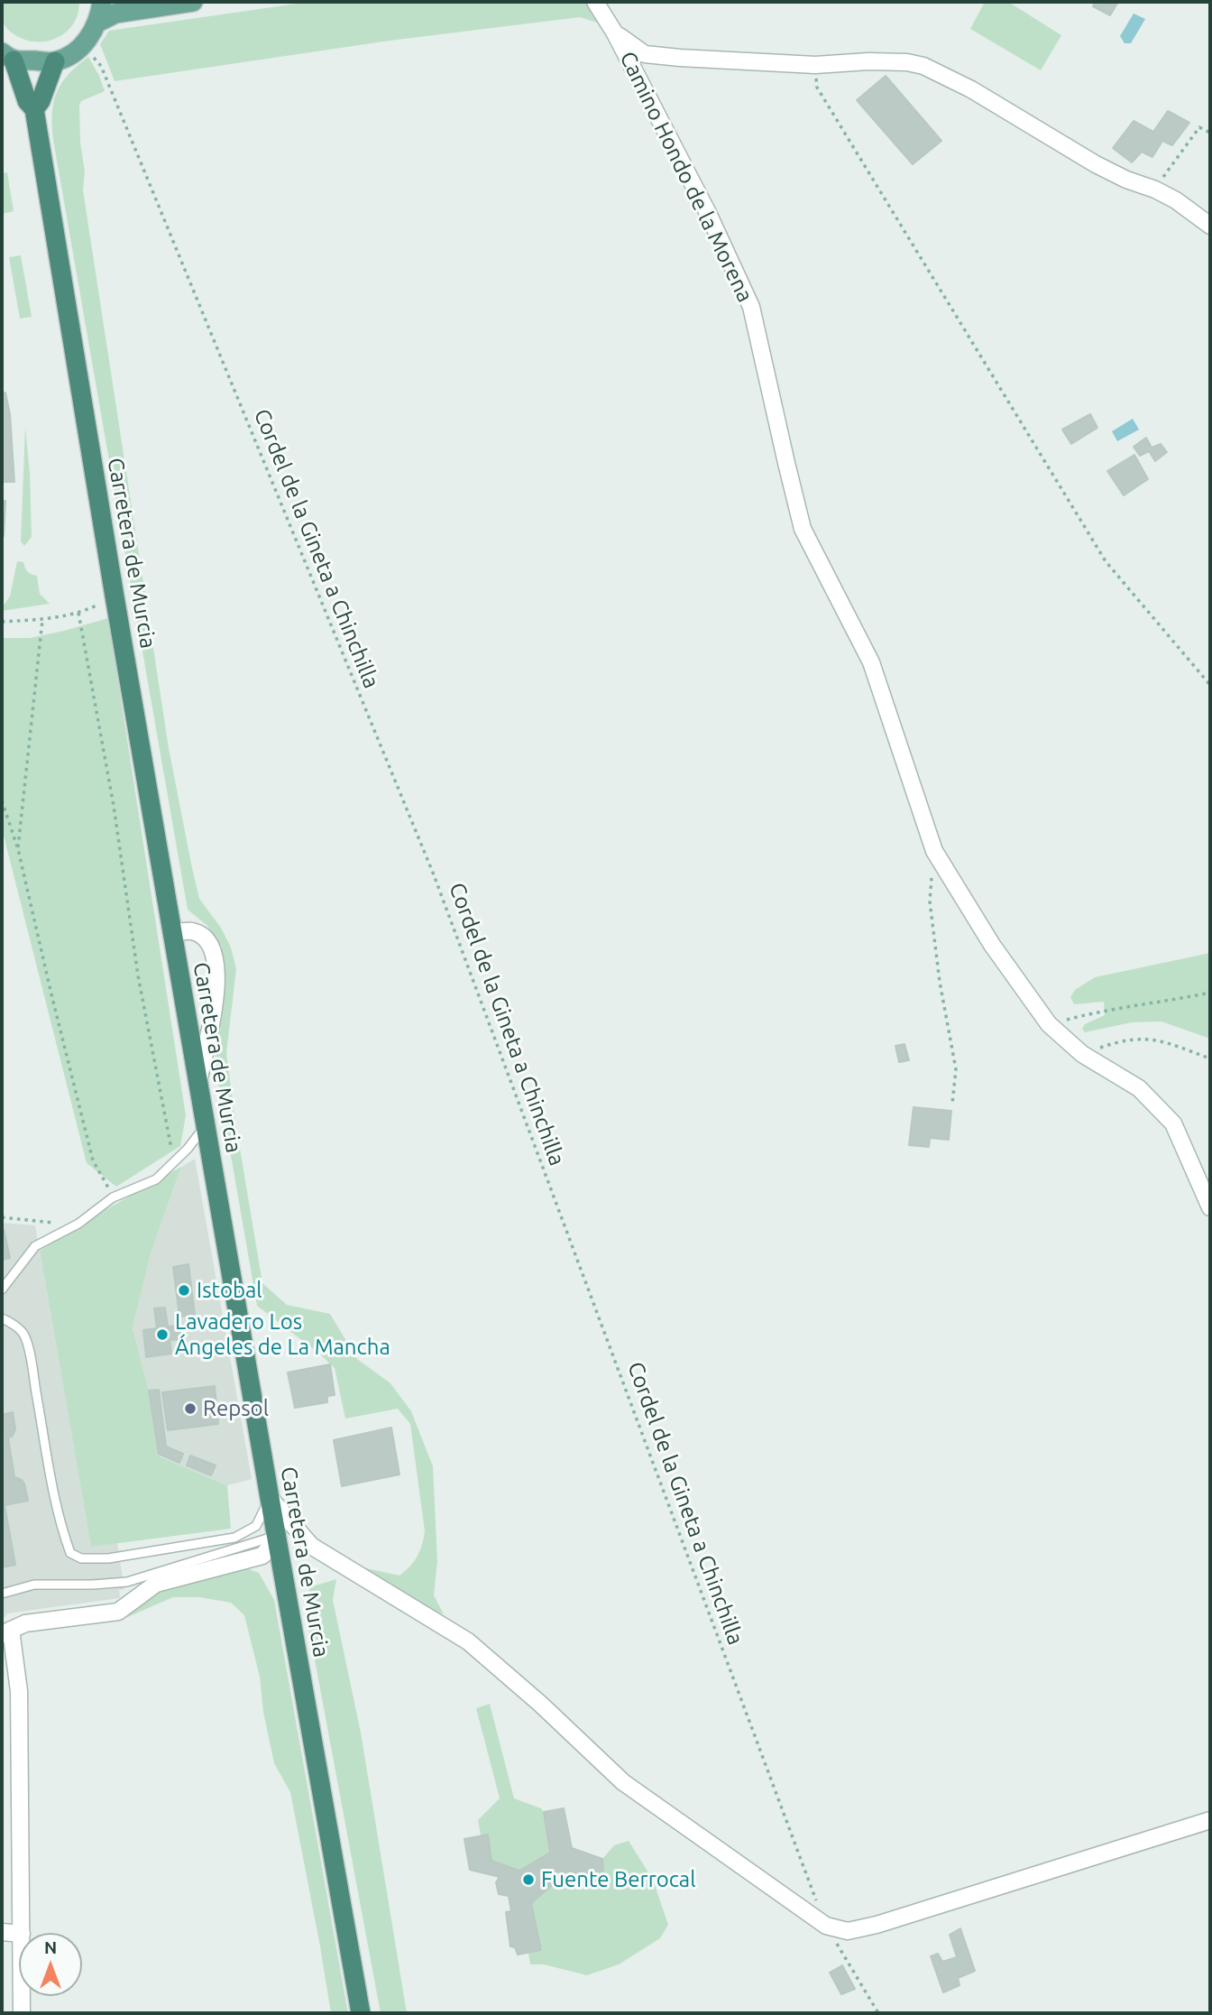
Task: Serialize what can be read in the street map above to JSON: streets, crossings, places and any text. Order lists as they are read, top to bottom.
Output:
{
  "streets": {
    "highway": ["Carretera de Murcia"],
    "street": ["Camino Hondo de la Morena"],
    "path": ["Cordel de la Gineta a Chinchilla"]
  },
  "places": [
    "Istobal",
    "Lavadero Los Ángeles de La Mancha",
    "Repsol",
    "Fuente Berrocal"
  ],
  "north": "top"
}
